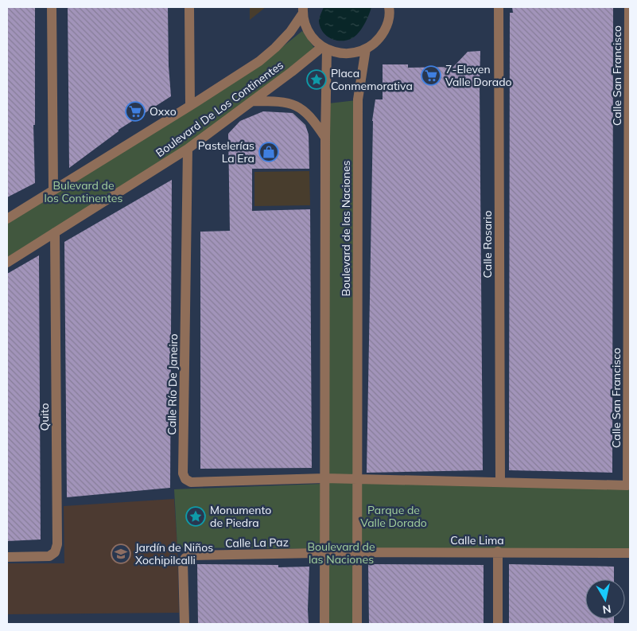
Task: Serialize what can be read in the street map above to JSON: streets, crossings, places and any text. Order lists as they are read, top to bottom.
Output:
{
  "streets": {
    "street": [
      "Calle San Francisco",
      "Boulevard De Los Continentes",
      "Boulevard de las Naciones",
      "Calle Rosario",
      "Calle Río De Janeiro",
      "Quito",
      "Calle Lima",
      "Calle La Paz"
    ]
  },
  "crossings": [
    ["Calle San Francisco", "Boulevard de las Naciones"],
    ["Calle San Francisco", "Calle Rosario"],
    ["Calle San Francisco", "Calle Río De Janeiro"],
    ["Boulevard De Los Continentes", "Boulevard de las Naciones"],
    ["Boulevard De Los Continentes", "Calle Río De Janeiro"],
    ["Boulevard De Los Continentes", "Quito"],
    ["Boulevard de las Naciones", "Calle Río De Janeiro"],
    ["Boulevard de las Naciones", "Calle Lima"],
    ["Boulevard de las Naciones", "Calle La Paz"],
    ["Calle Lima", "Calle La Paz"]
  ],
  "parks": ["Bulevard de los Continentes", "Parque de Valle Dorado", "Boulevard de las Naciones"],
  "places": {
    "supermarket": ["7-Eleven Valle Dorado", "Oxxo"],
    "place": ["Placa Conmemorativa", "Monumento de Piedra"],
    "shop": ["Pastelerías La Era"],
    "school or university": ["Jardín de Niños Xochipilcalli"]
  },
  "north": "bottom"
}
